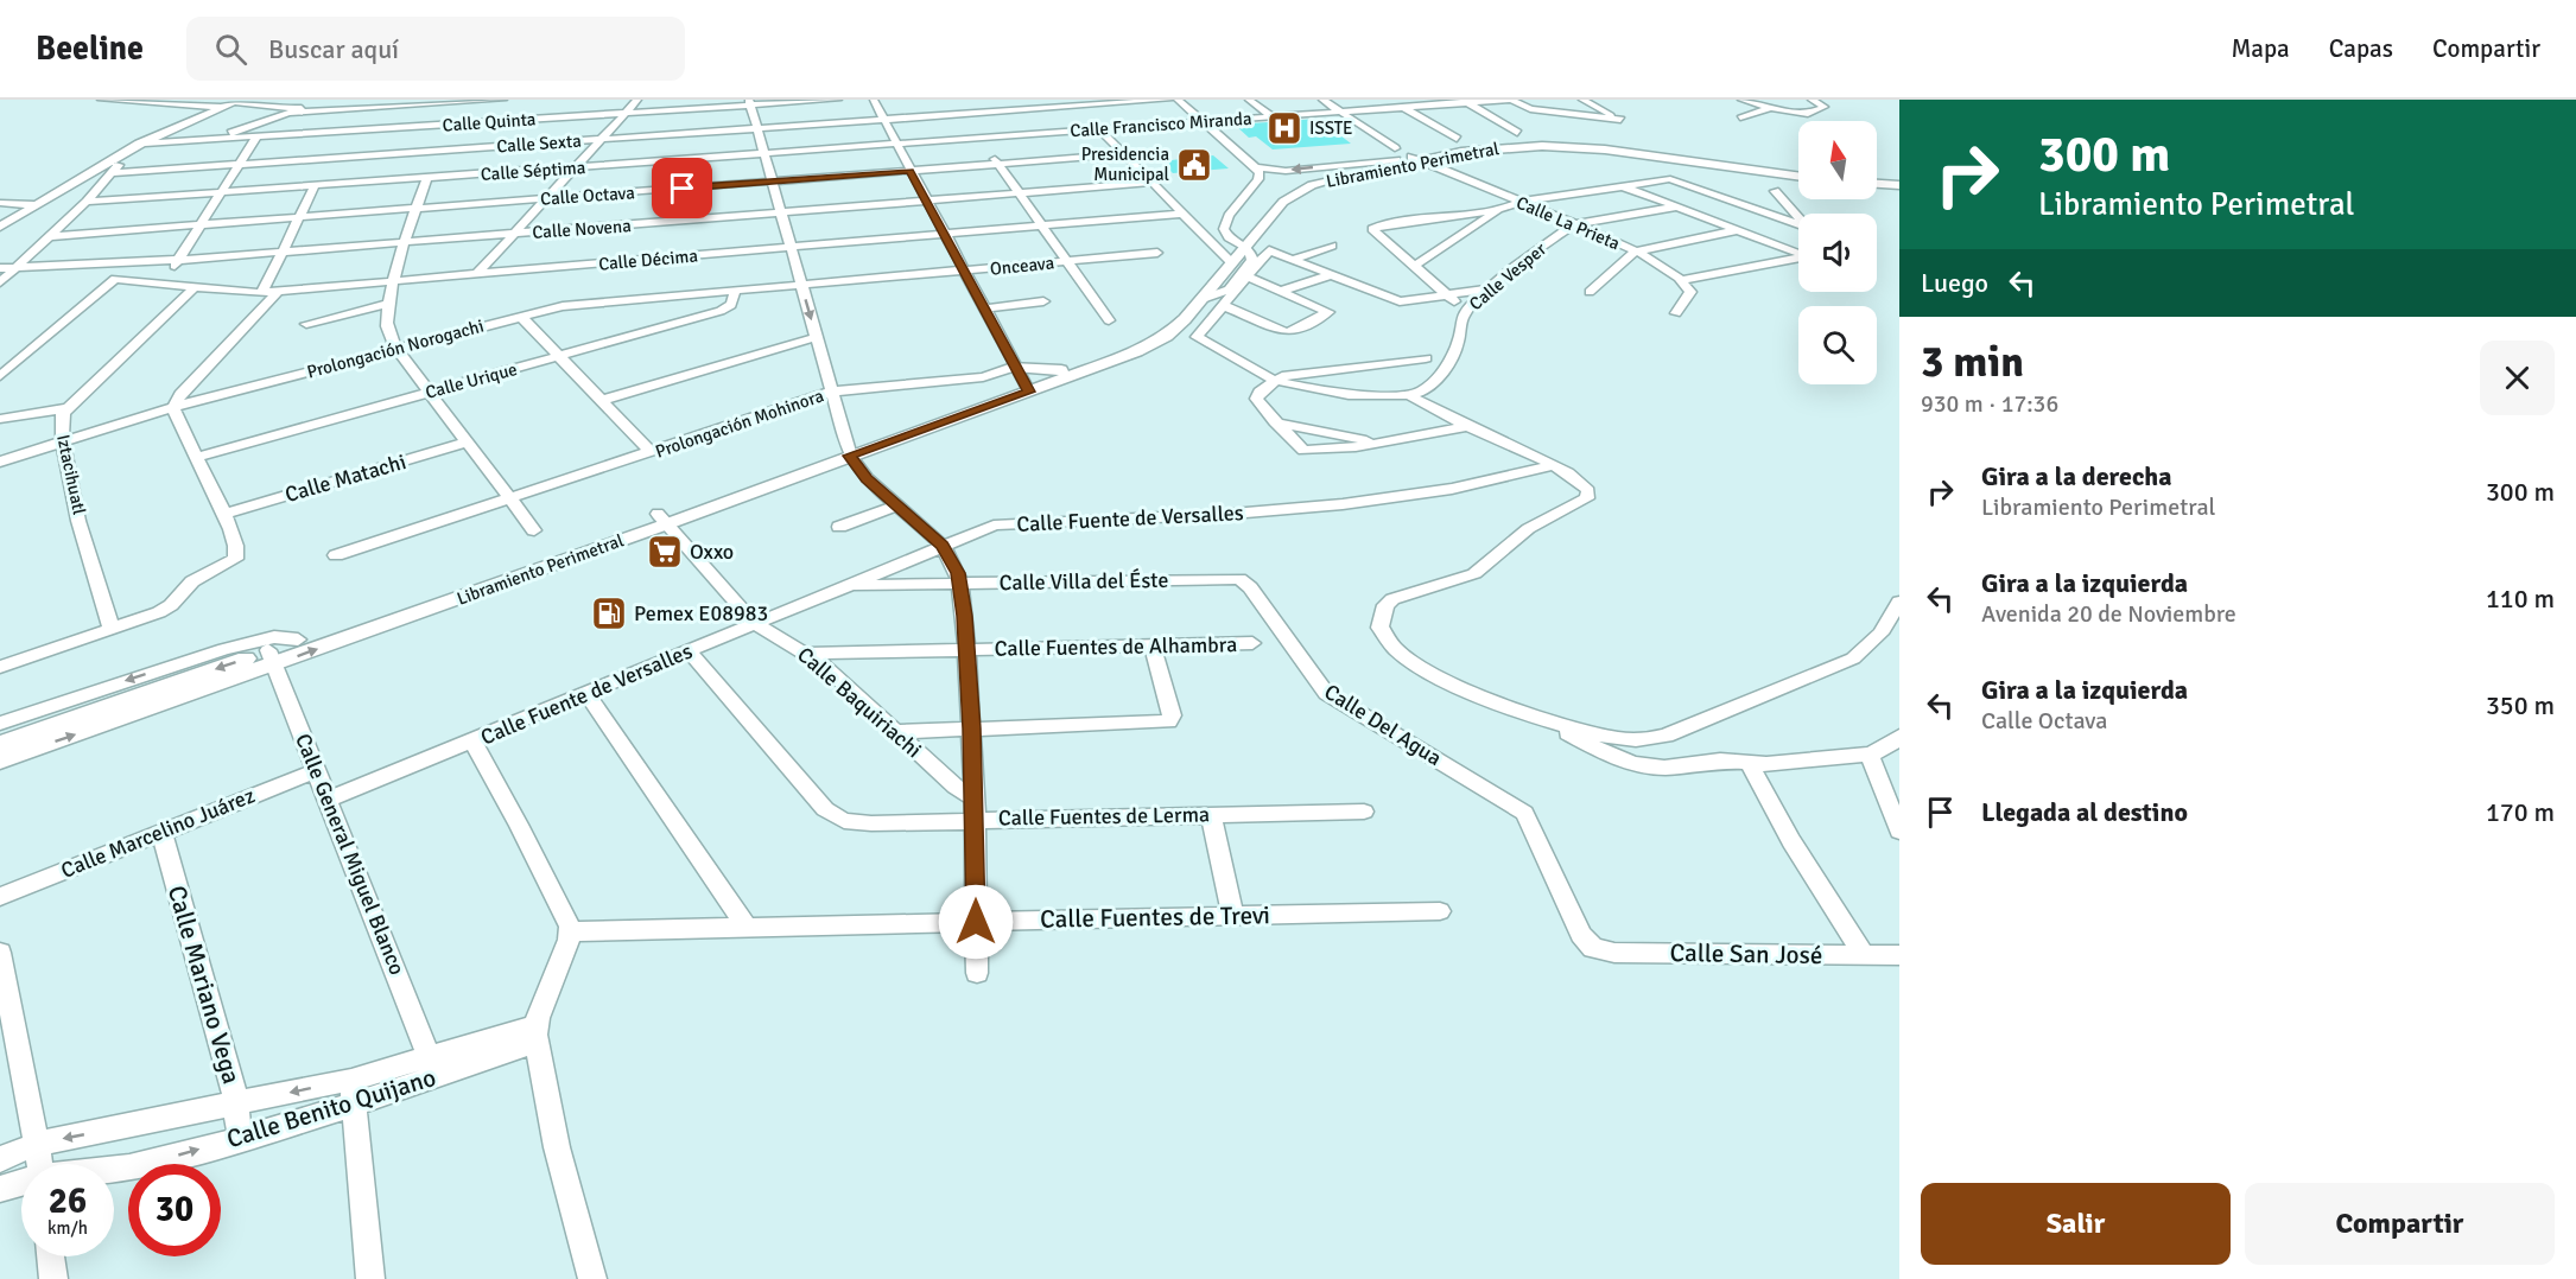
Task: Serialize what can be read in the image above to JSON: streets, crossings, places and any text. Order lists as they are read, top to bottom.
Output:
{
  "streets": {
    "main road": ["Libramiento Perimetral"],
    "street": [
      "Calle Quinta",
      "Calle Francisco Miranda",
      "Calle Sexta",
      "Calle Séptima",
      "Calle Octava",
      "Calle La Prieta",
      "Calle Novena",
      "Calle Décima",
      "Onceava",
      "Calle Vesper",
      "Prolongación Norogachi",
      "Calle Urique",
      "Prolongación Mohinora",
      "Iztacihuatl",
      "Calle Matachi",
      "Calle Fuente de Versalles",
      "Calle Villa del Éste",
      "Calle Fuentes de Alhambra",
      "Calle Baquiriachi",
      "Calle Del Agua",
      "Calle Fuentes de Lerma",
      "Calle Marcelino Juárez",
      "Calle General Miguel Blanco",
      "Calle Fuentes de Trevi",
      "Calle San José",
      "Calle Mariano Vega",
      "Calle Benito Quijano"
    ]
  },
  "crossings": [
    ["Calle Francisco Miranda", "Calle Sexta"],
    ["Calle Francisco Miranda", "Calle Séptima"],
    ["Calle Francisco Miranda", "Calle La Prieta"],
    ["Calle Sexta", "Calle Séptima"],
    ["Libramiento Perimetral", "Calle La Prieta"],
    ["Libramiento Perimetral", "Calle Baquiriachi"],
    ["Libramiento Perimetral", "Calle General Miguel Blanco"],
    ["Calle La Prieta", "Calle Vesper"],
    ["Calle Décima", "Iztacihuatl"],
    ["Onceava", "Prolongación Norogachi"],
    ["Prolongación Norogachi", "Calle Urique"],
    ["Prolongación Norogachi", "Iztacihuatl"],
    ["Calle Fuente de Versalles", "Calle Villa del Éste"],
    ["Calle Fuente de Versalles", "Calle Baquiriachi"],
    ["Calle Fuente de Versalles", "Calle Fuentes de Lerma"],
    ["Calle Fuente de Versalles", "Calle General Miguel Blanco"],
    ["Calle Villa del Éste", "Calle Del Agua"],
    ["Calle Fuentes de Alhambra", "Calle Baquiriachi"],
    ["Calle Del Agua", "Calle San José"],
    ["Calle Marcelino Juárez", "Calle General Miguel Blanco"],
    ["Calle Marcelino Juárez", "Calle Mariano Vega"],
    ["Calle General Miguel Blanco", "Calle Benito Quijano"],
    ["Calle Mariano Vega", "Calle Benito Quijano"]
  ],
  "places": {
    "hospital": ["ISSTE"],
    "public building": ["Presidencia Municipal"],
    "supermarket": ["Oxxo"],
    "fuel station": ["Pemex E08983"]
  },
  "north": "top",
  "page": {
    "header": "Beeline",
    "search": "Buscar aquí",
    "nav": ["Mapa", "Capas", "Compartir"],
    "turn": ["300 m", "Libramiento Perimetral"],
    "then": "Luego",
    "heading": ["3 min", "930 m · 17:36"],
    "list": [
      {
        "name": "Gira a la derecha",
        "note": "Libramiento Perimetral",
        "value": "300 m"
      },
      {
        "name": "Gira a la izquierda",
        "note": "Avenida 20 de Noviembre",
        "value": "110 m"
      },
      {
        "name": "Gira a la izquierda",
        "note": "Calle Octava",
        "value": "350 m"
      },
      {
        "name": "Llegada al destino",
        "value": "170 m"
      }
    ],
    "speed": "26 km/h",
    "limit": "30",
    "buttons": ["Salir", "Compartir"]
  }
}
